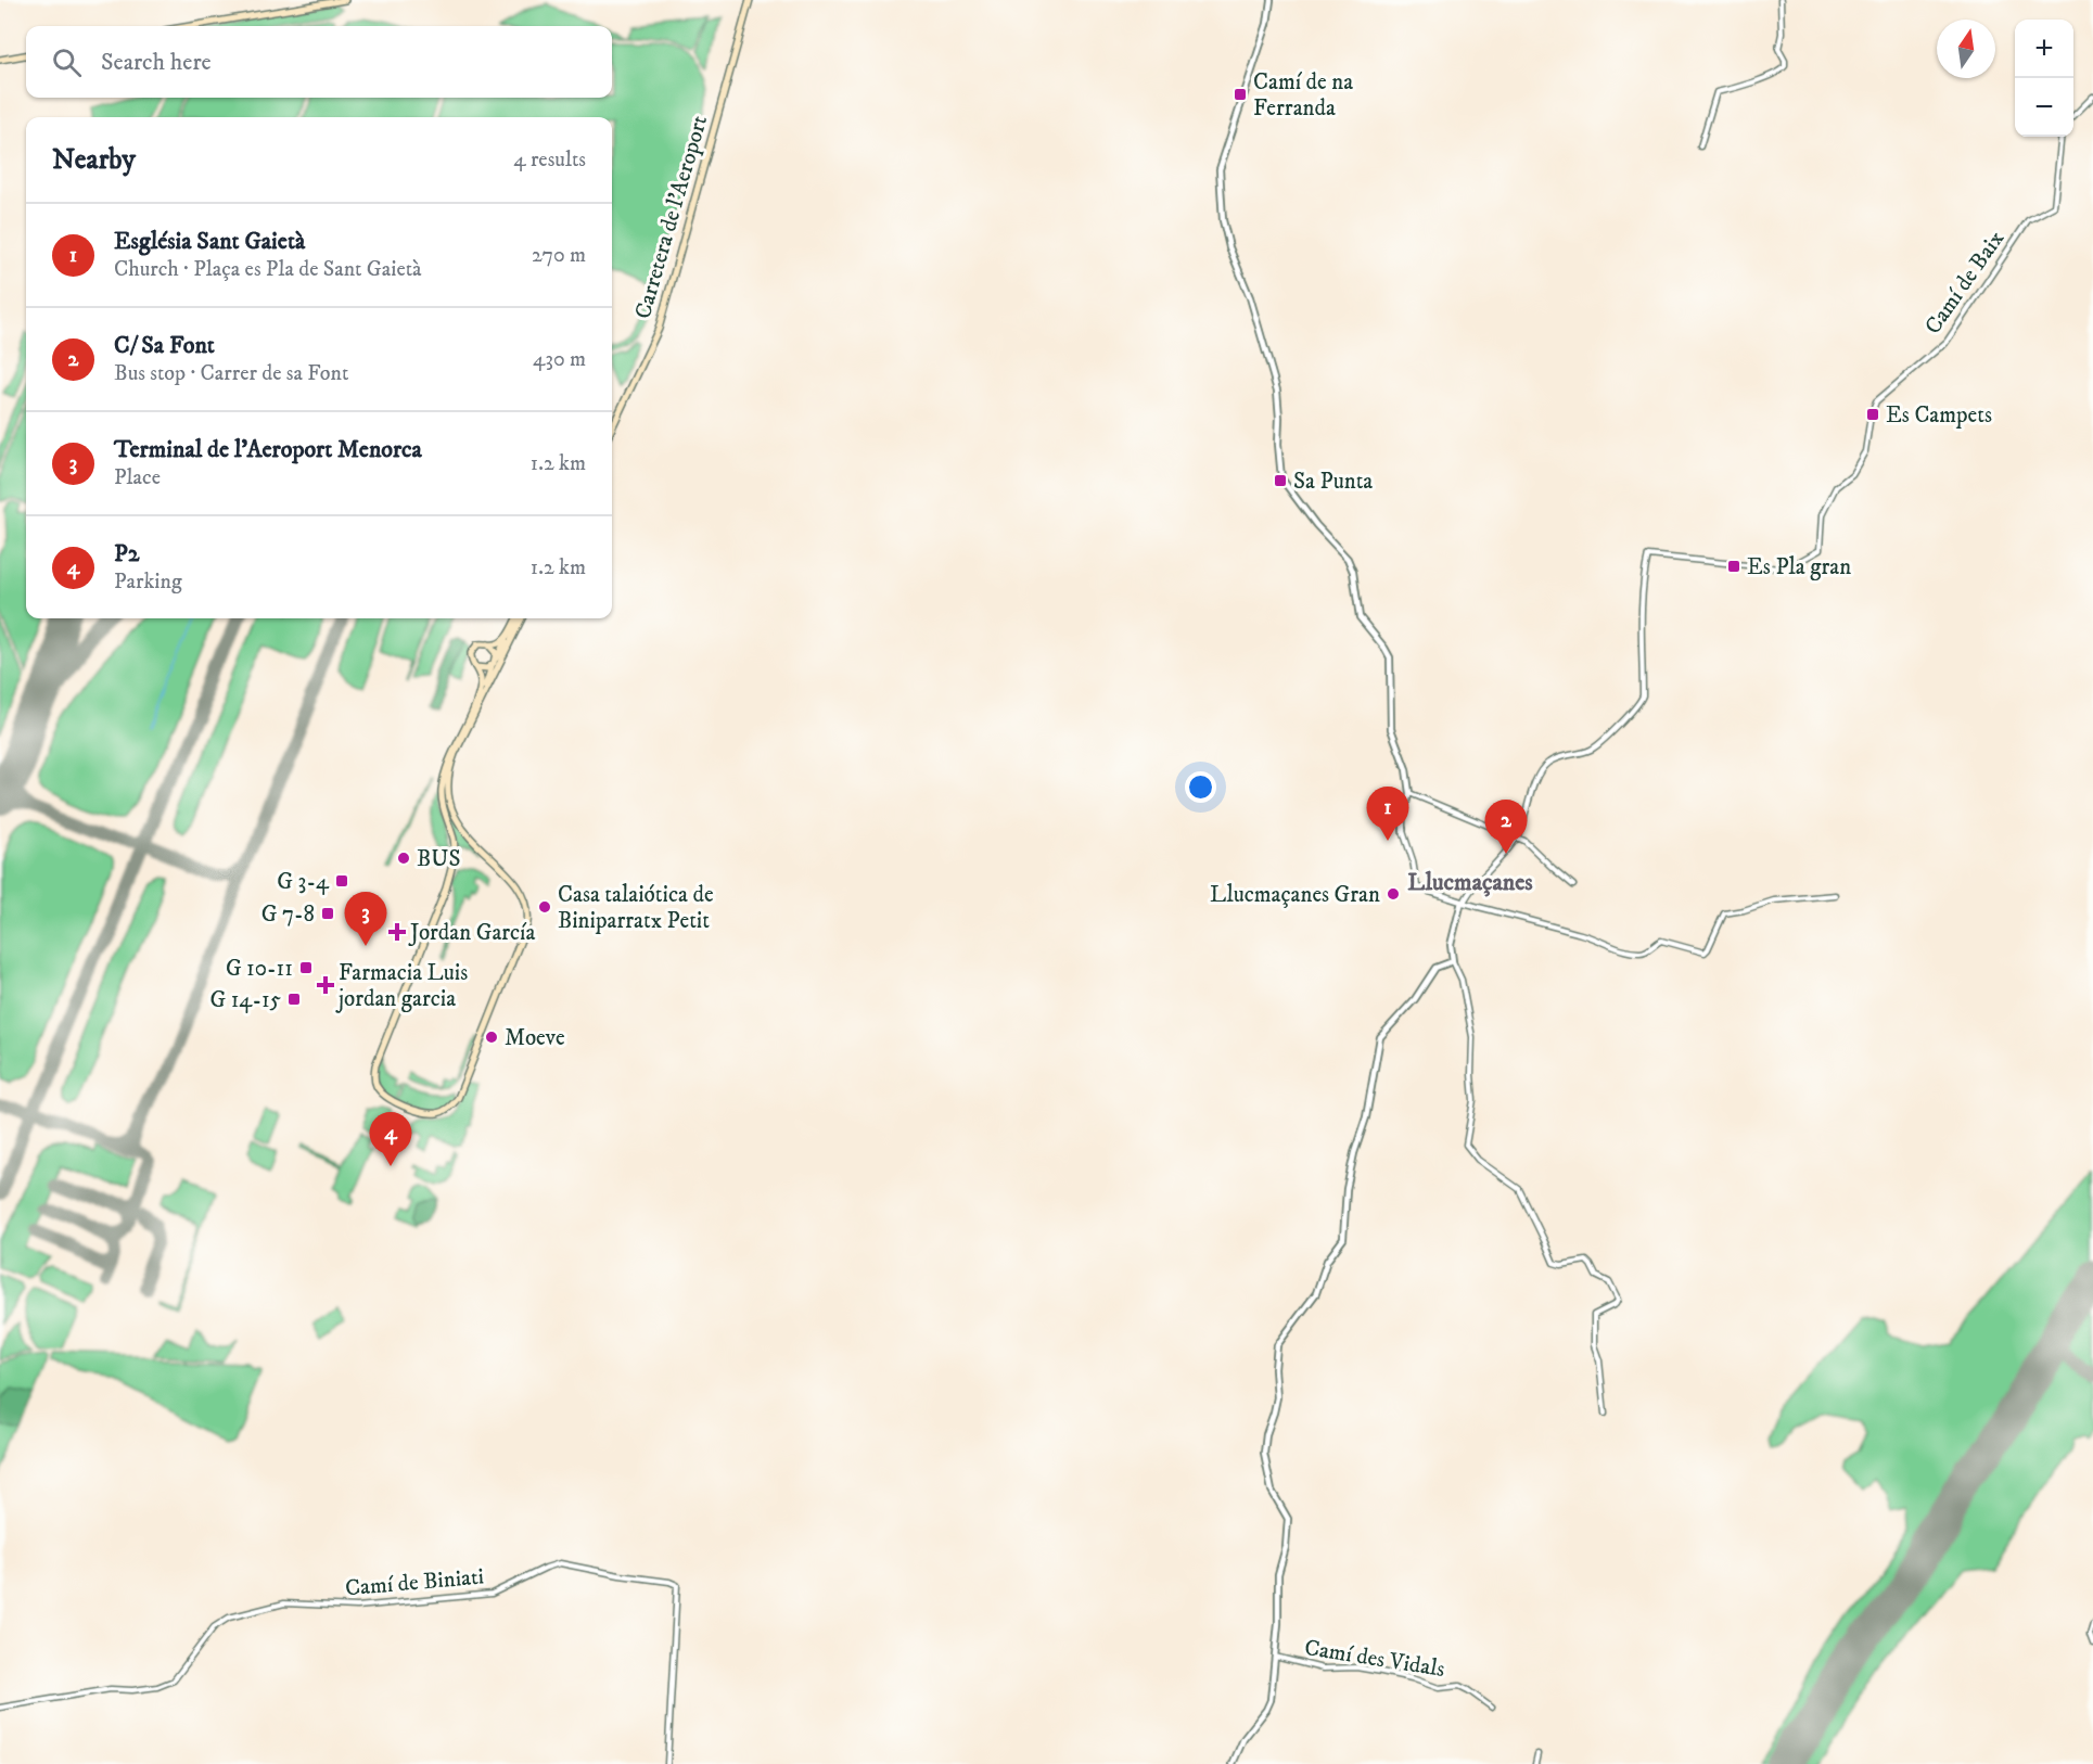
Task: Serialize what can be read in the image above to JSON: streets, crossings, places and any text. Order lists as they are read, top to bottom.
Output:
{
  "streets": {
    "main road": ["Carretera de l'Aeroport"],
    "street": ["Camí de Baix", "Camí de Biniati", "Camí des Vidals"]
  },
  "districts": ["Llucmaçanes"],
  "places": {
    "transit": [
      "Camí de na Ferranda",
      "Es Campets",
      "Sa Punta",
      "Es Pla gran",
      "G 3-4",
      "G 7-8",
      "G 10-11",
      "G 14-15"
    ],
    "other": [
      "BUS",
      "Llucmaçanes Gran",
      "Casa talaiótica de Biniparratx Petit",
      "Moeve"
    ],
    "health": ["Jordan García", "Farmacia Luis jordan garcia"]
  },
  "north": "top",
  "page": {
    "map_buttons": ["+", "−"],
    "search": "Search here",
    "heading": ["Nearby", "4 results"],
    "list": [
      {
        "mark": "1",
        "name": "Església Sant Gaietà",
        "note": "Church · Plaça es Pla de Sant Gaietà",
        "value": "270 m"
      },
      {
        "mark": "2",
        "name": "C/ Sa Font",
        "note": "Bus stop · Carrer de sa Font",
        "value": "430 m"
      },
      {
        "mark": "3",
        "name": "Terminal de l'Aeroport Menorca",
        "note": "Place",
        "value": "1.2 km"
      },
      {
        "mark": "4",
        "name": "P2",
        "note": "Parking",
        "value": "1.2 km"
      }
    ],
    "pins": [
      "1",
      "2",
      "3",
      "4"
    ]
  }
}
